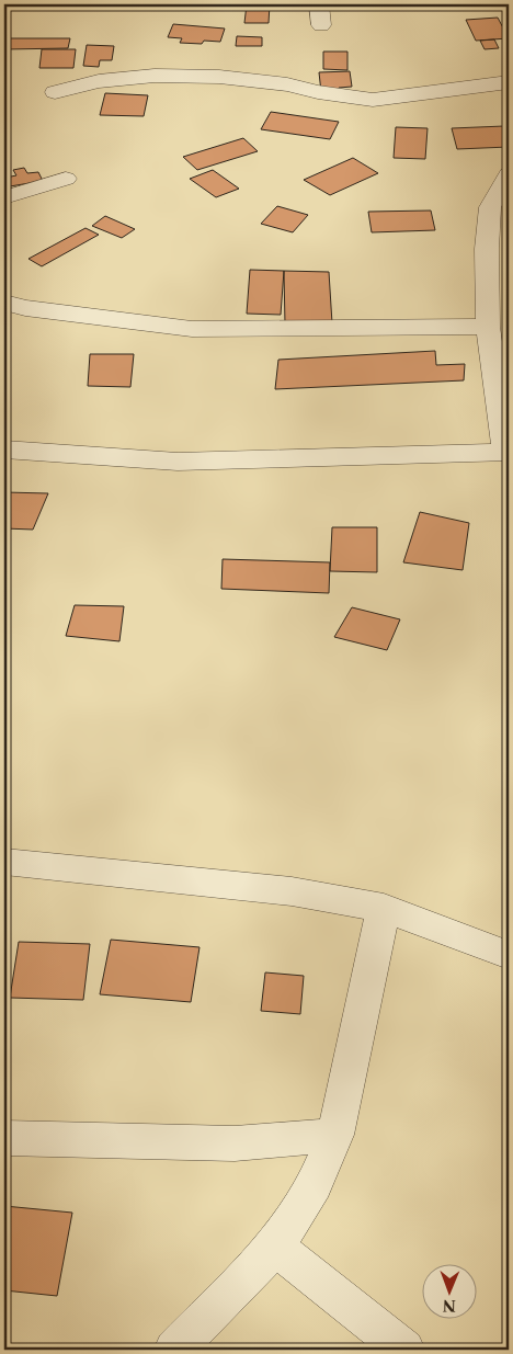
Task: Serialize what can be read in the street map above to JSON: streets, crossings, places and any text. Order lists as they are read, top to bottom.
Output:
{
  "north": "bottom"
}
